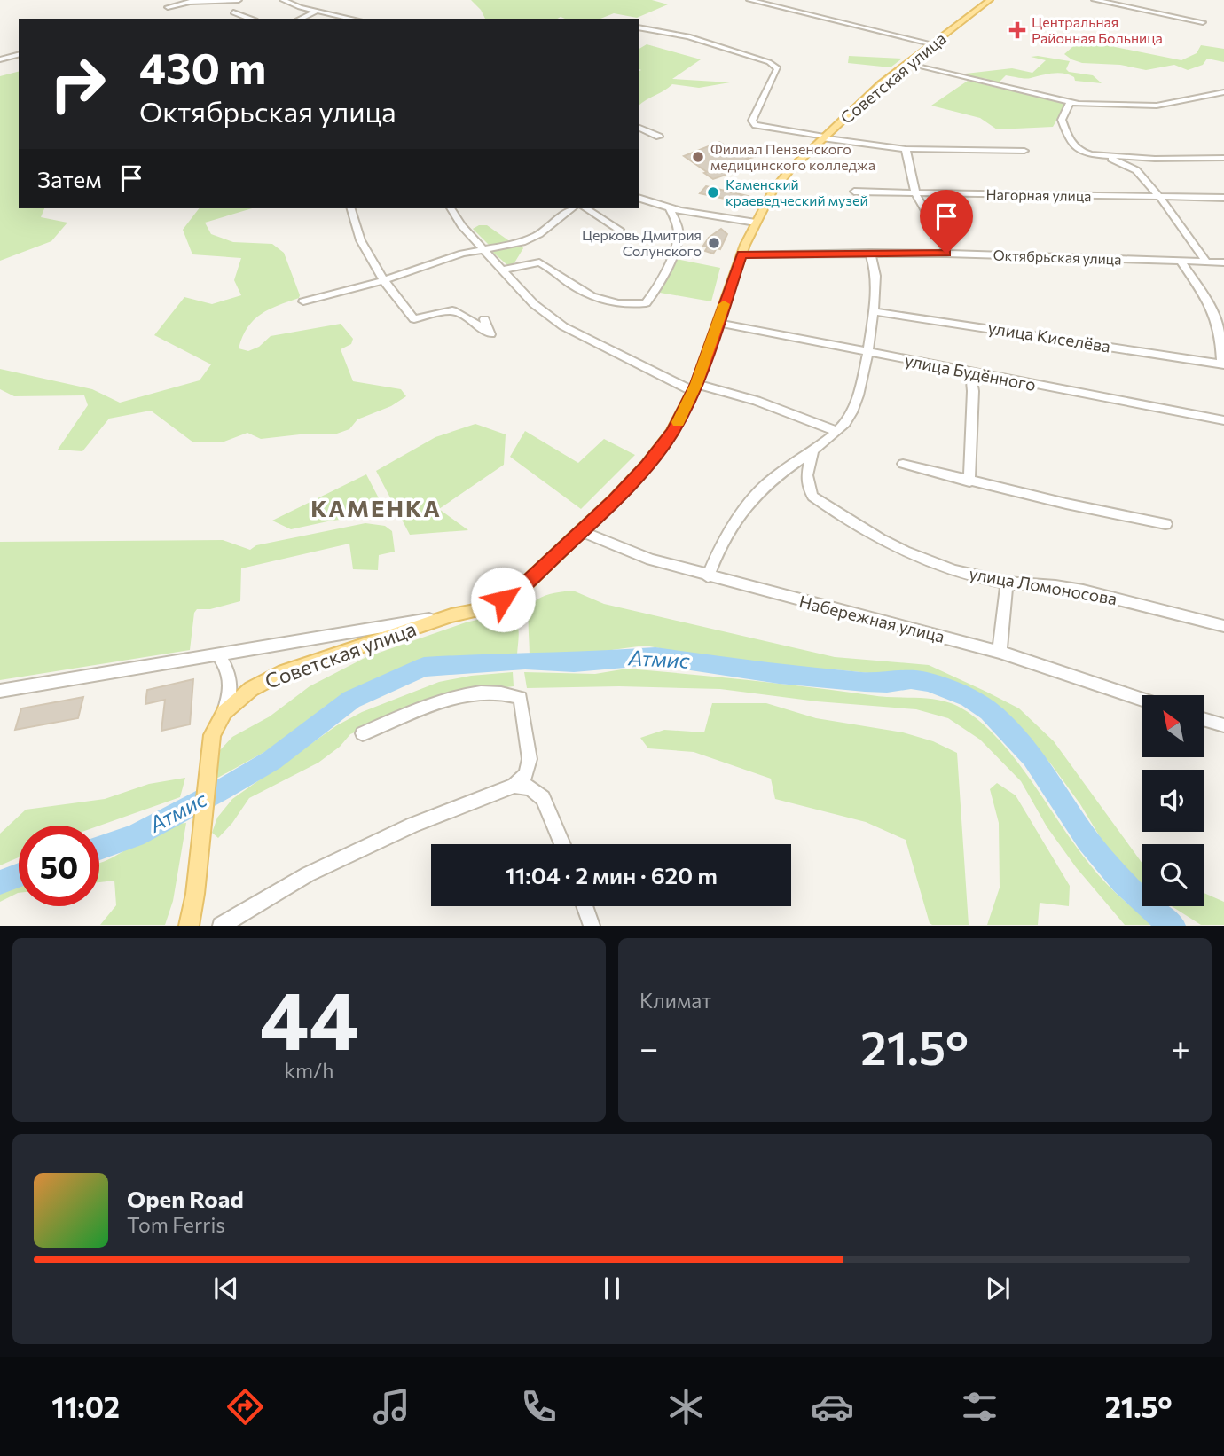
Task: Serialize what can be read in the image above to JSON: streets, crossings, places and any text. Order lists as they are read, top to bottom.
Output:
{
  "streets": {
    "main road": ["Советская улица"],
    "street": [
      "Нагорная улица",
      "Октябрьская улица",
      "улица Киселёва",
      "улица Будённого",
      "улица Ломоносова",
      "Набережная улица"
    ]
  },
  "crossings": [
    ["Советская улица", "Октябрьская улица"],
    ["Советская улица", "улица Будённого"],
    ["Советская улица", "Набережная улица"]
  ],
  "districts": ["КАМЕНКА"],
  "water": ["Атмис"],
  "places": {
    "health": ["Центральная Районная Больница"],
    "other": ["Филиал Пензенского медицинского колледжа", "Каменский краеведческий музей", "Церковь Дмитрия Солунского"]
  },
  "north": "top left",
  "page": {
    "turn": ["430 m", "Октябрьская улица"],
    "then": "Затем",
    "limit": "50",
    "trip": "11:04 · 2 мин · 620 m",
    "tile": [
      ["44", "km/h"],
      "Климат"
    ],
    "heat": ["−", "21.5°", "+"],
    "song": ["Open Road", "Tom Ferris"],
    "tabs": ["11:02", "21.5°"]
  }
}
